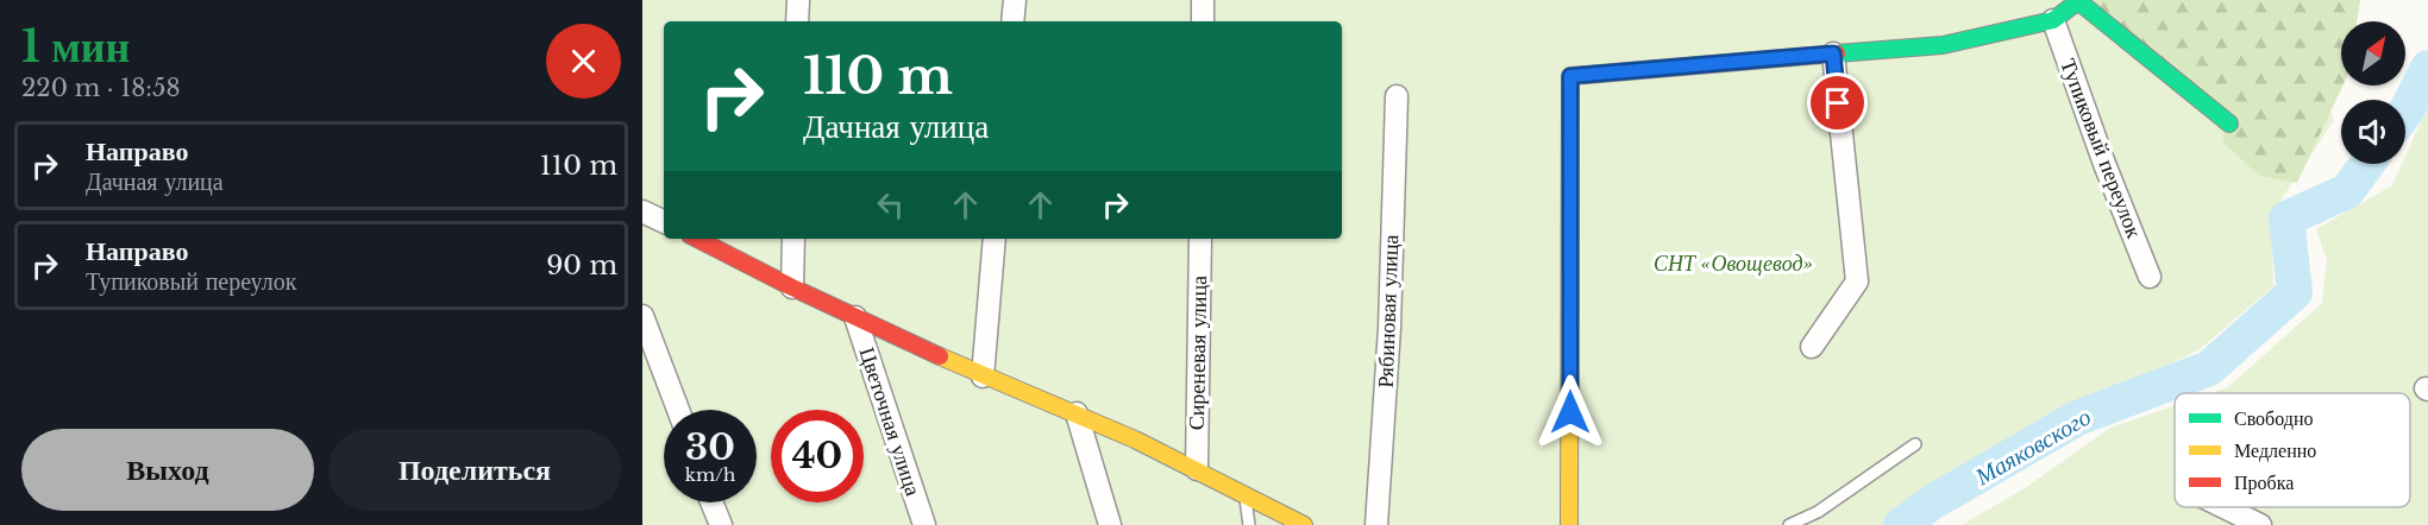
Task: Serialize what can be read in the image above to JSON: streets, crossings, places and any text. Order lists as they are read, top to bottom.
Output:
{
  "streets": {
    "street": [
      "Тупиковый переулок",
      "Рябиновая улица",
      "Сиреневая улица",
      "Цветочная улица"
    ]
  },
  "water": ["Маяковского"],
  "parks": ["СНТ «Овощевод»"],
  "legend": ["Свободно", "Медленно", "Пробка"],
  "north": "top right",
  "page": {
    "heading": ["1 мин", "220 m · 18:58"],
    "turn": ["110 m", "Дачная улица"],
    "list": [
      {
        "name": "Направо",
        "note": "Дачная улица",
        "value": "110 m"
      },
      {
        "name": "Направо",
        "note": "Тупиковый переулок",
        "value": "90 m"
      }
    ],
    "speed": "30 km/h",
    "limit": "40",
    "buttons": ["Выход", "Поделиться"]
  }
}
